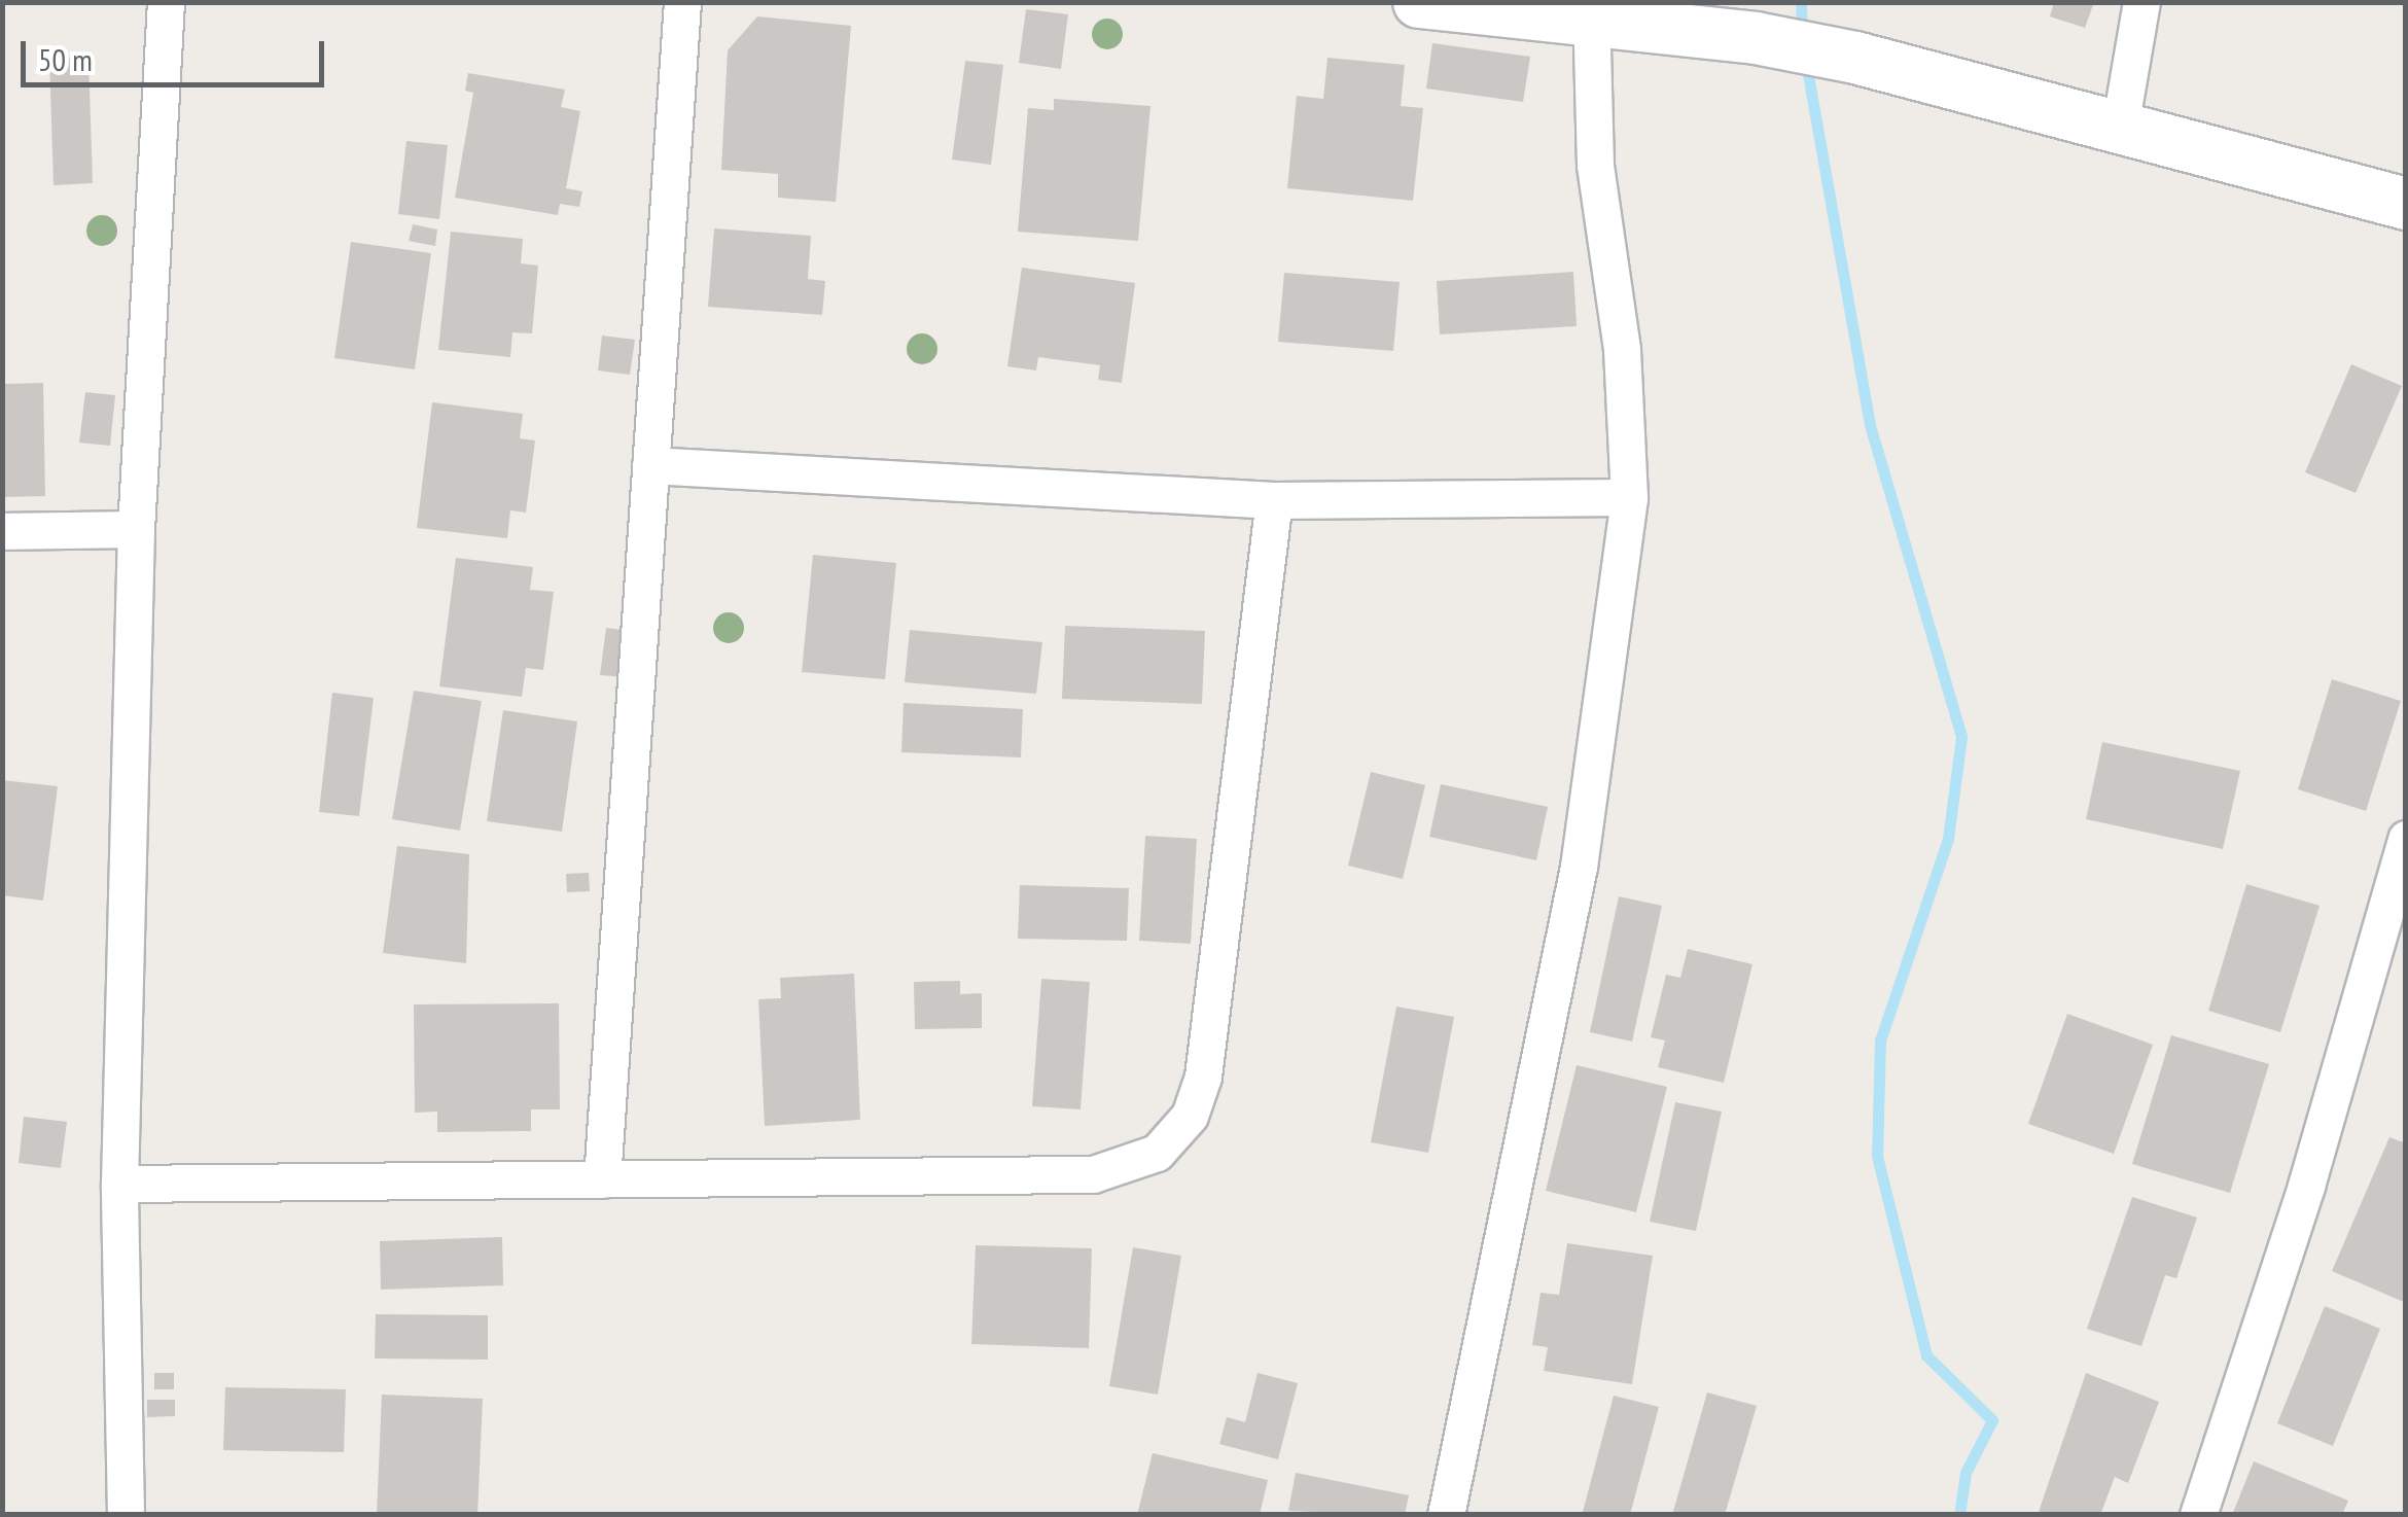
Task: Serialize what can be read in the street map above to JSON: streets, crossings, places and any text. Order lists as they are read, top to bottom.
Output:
{
  "scale_bar": "50 m"
}
